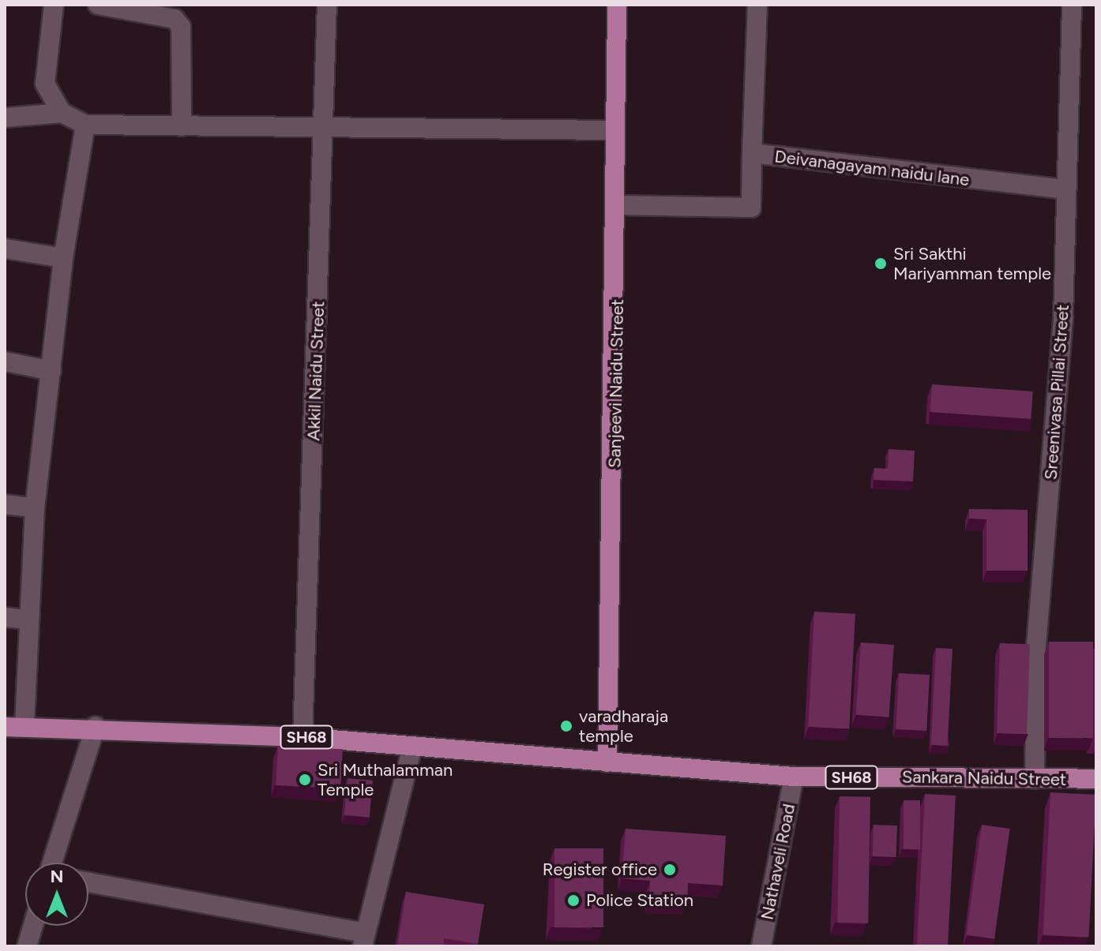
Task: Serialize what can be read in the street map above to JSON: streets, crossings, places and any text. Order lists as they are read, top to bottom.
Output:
{
  "streets": {
    "main road": ["Sanjeevi Naidu Street", "SH68", "Sankara Naidu Street"],
    "street": [
      "Deivanagayam naidu lane",
      "Akkil Naidu Street",
      "Sreenivasa Pillai Street",
      "Nathaveli Road"
    ]
  },
  "crossings": [
    ["Deivanagayam naidu lane", "Sanjeevi Naidu Street"],
    ["Deivanagayam naidu lane", "Sreenivasa Pillai Street"],
    ["Akkil Naidu Street", "SH68"],
    ["Sanjeevi Naidu Street", "SH68"],
    ["Sanjeevi Naidu Street", "Sankara Naidu Street"],
    ["Sreenivasa Pillai Street", "Sankara Naidu Street"],
    ["SH68", "Sankara Naidu Street"],
    ["Sankara Naidu Street", "Nathaveli Road"]
  ],
  "places": [
    "Sri Sakthi Mariyamman temple",
    "varadharaja temple",
    "Sri Muthalamman Temple",
    "Register office",
    "Police Station"
  ],
  "north": "top"
}
